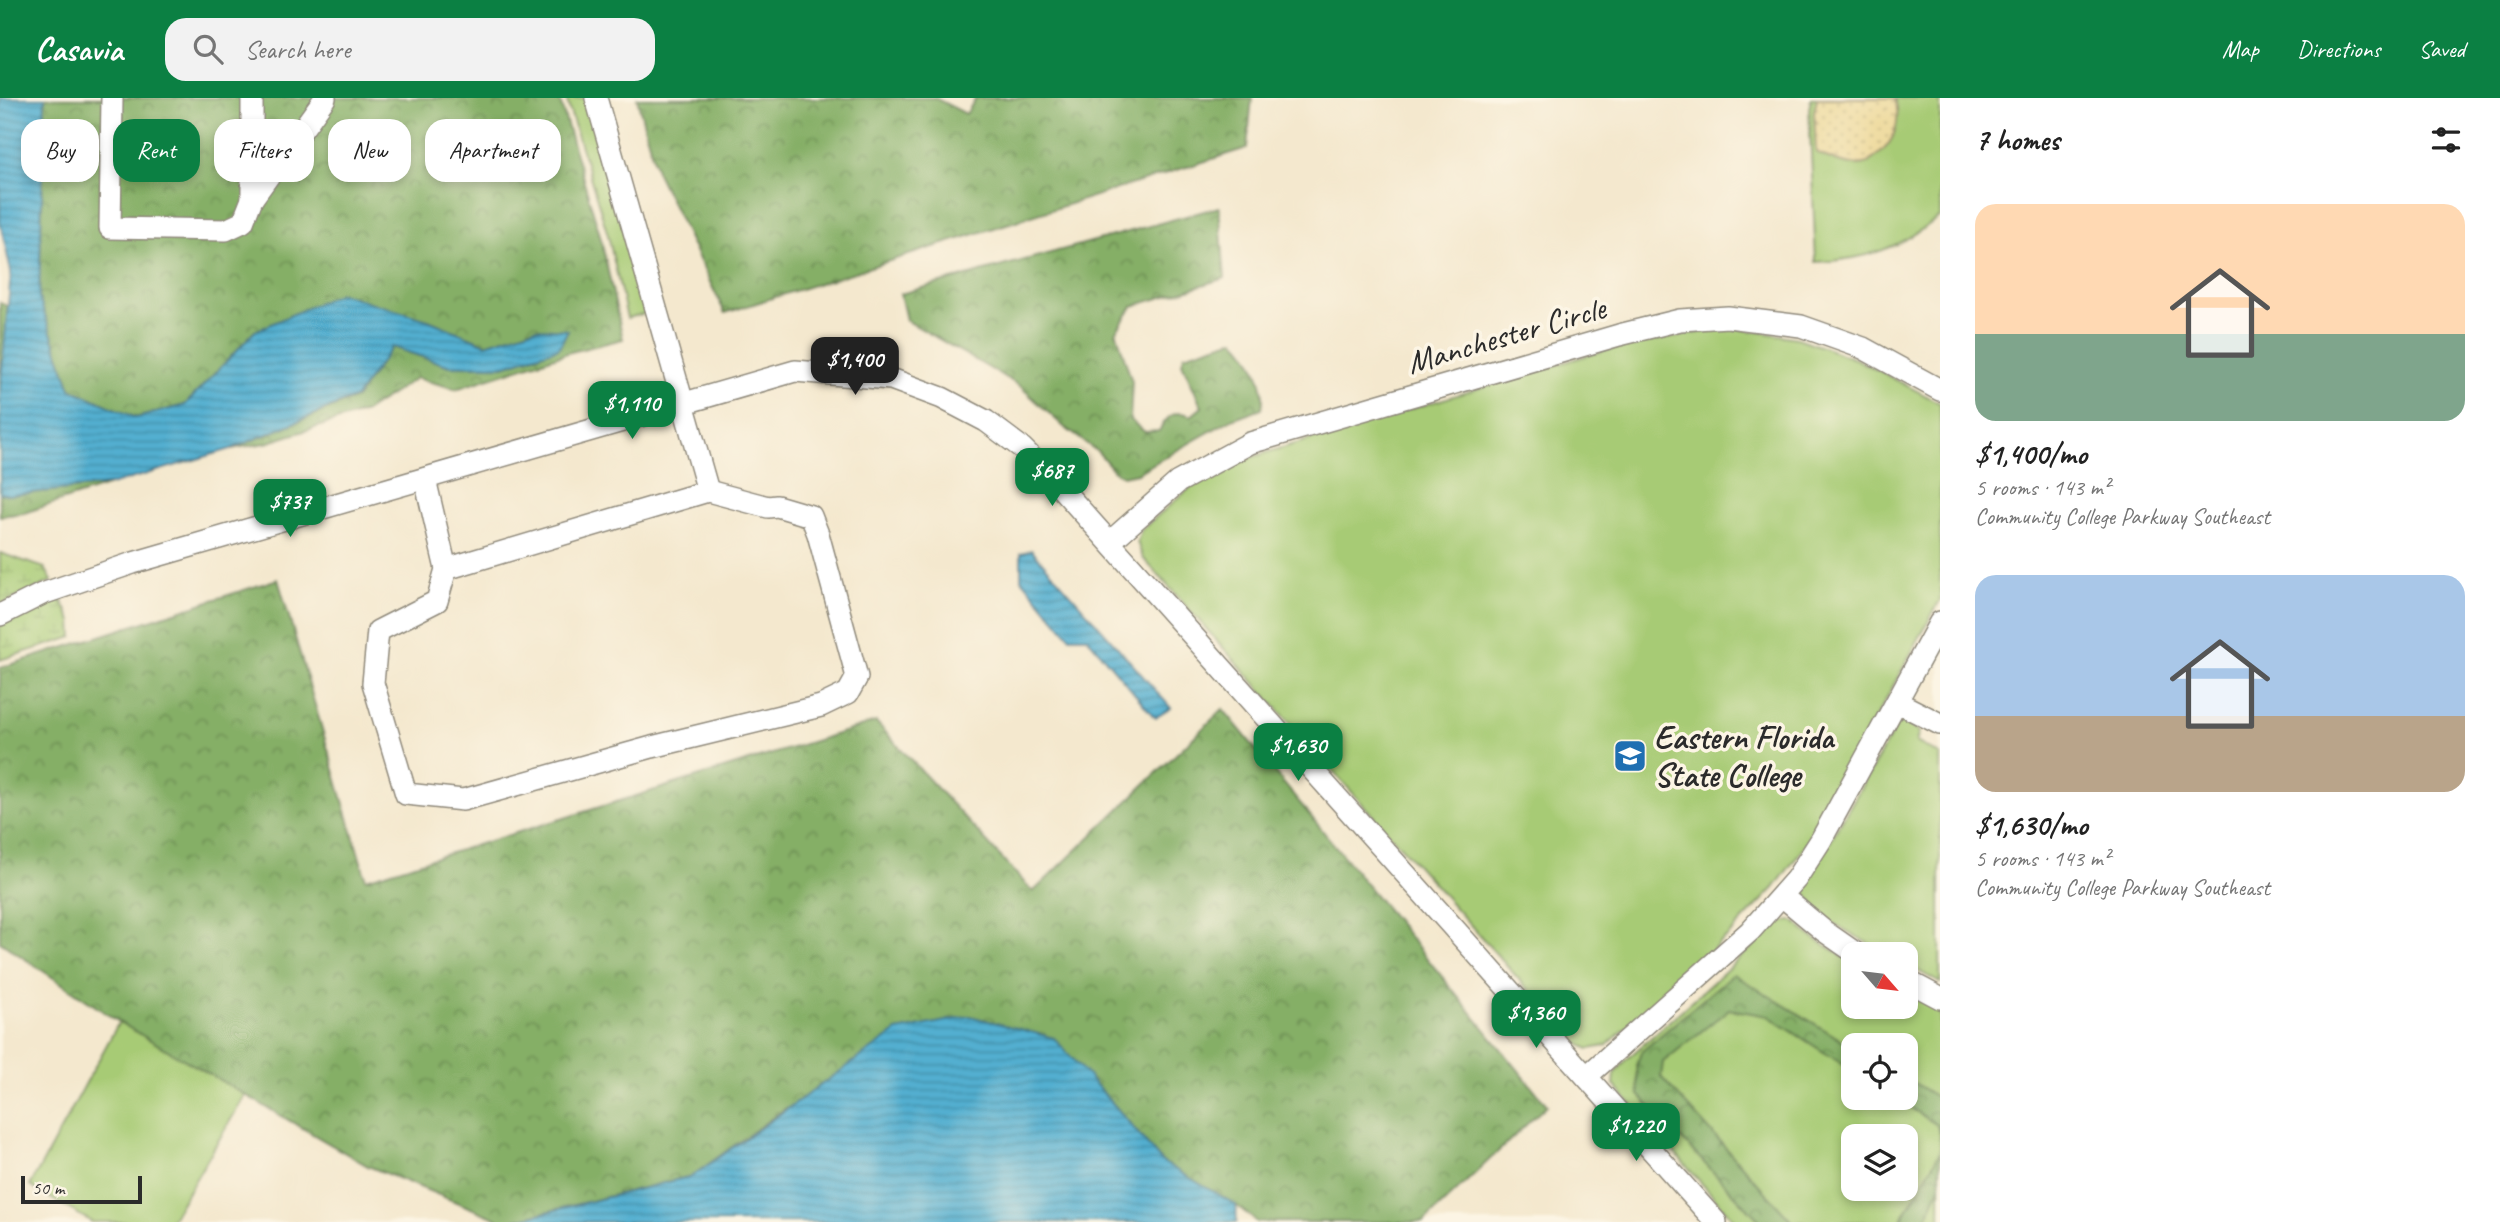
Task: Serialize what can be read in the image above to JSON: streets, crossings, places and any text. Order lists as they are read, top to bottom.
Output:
{
  "streets": {
    "street": ["Manchester Circle"]
  },
  "places": {
    "school or university": ["Eastern Florida State College"]
  },
  "scale_bar": "50 m",
  "north": "bottom right",
  "page": {
    "header": "Casavia",
    "search": "Search here",
    "nav": ["Map", "Directions", "Saved"],
    "heading": "7 homes",
    "chip": [
      "Buy",
      "Rent",
      "Filters",
      "New",
      "Apartment"
    ],
    "list": [
      {
        "name": "$1,400/mo",
        "note": "5 rooms · 143 m² · Community College Parkway Southeast"
      },
      {
        "name": "$1,630/mo",
        "note": "5 rooms · 143 m² · Community College Parkway Southeast"
      }
    ],
    "price": [
      "$1,400",
      "$1,110",
      "$687",
      "$737",
      "$1,630",
      "$1,360",
      "$1,220"
    ],
    "scale": "50 m"
  }
}
